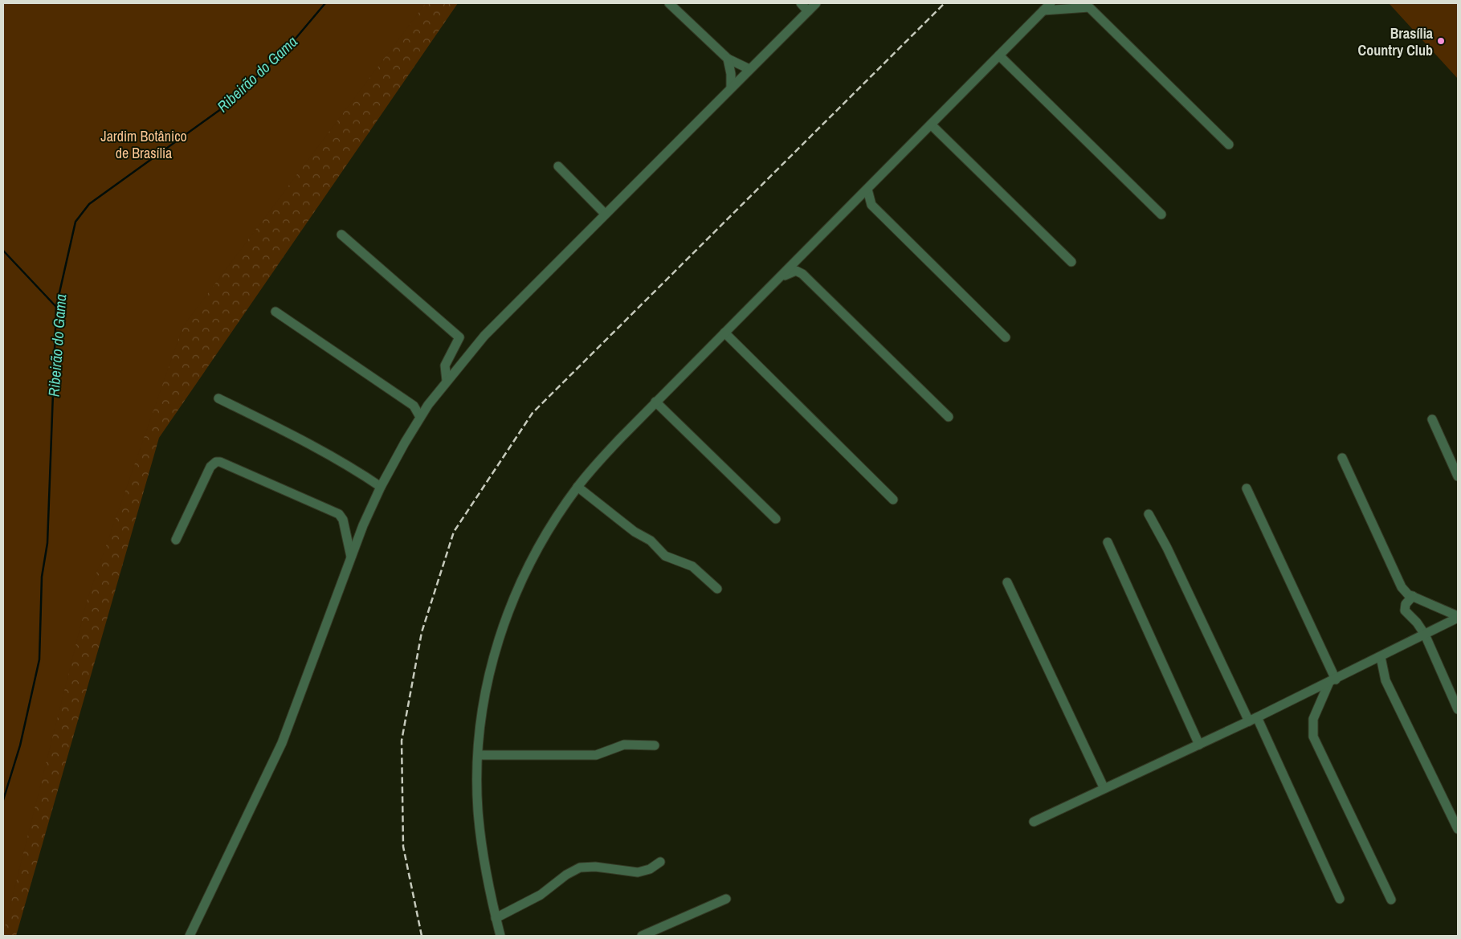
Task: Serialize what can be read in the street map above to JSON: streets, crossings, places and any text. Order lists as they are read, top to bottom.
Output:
{
  "water": ["Ribeirão do Gama"],
  "parks": ["Jardim Botânico de Brasília"],
  "places": ["Brasília Country Club"]
}
